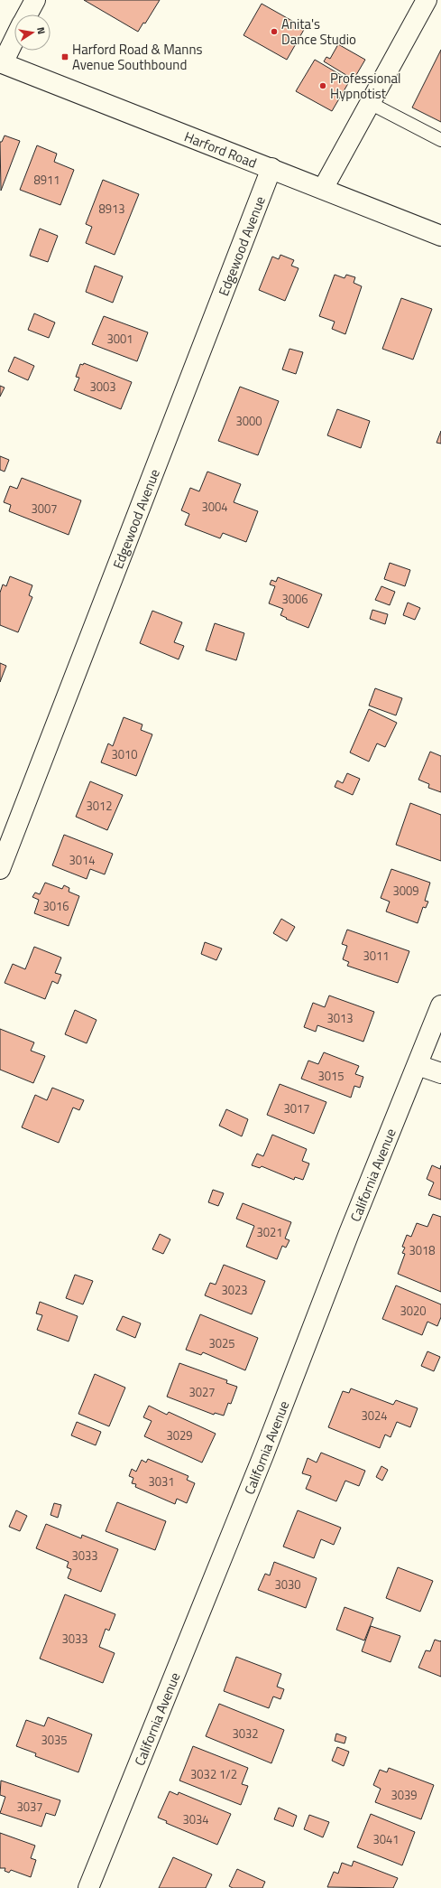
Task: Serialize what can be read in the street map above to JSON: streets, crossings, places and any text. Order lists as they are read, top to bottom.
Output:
{
  "streets": {
    "street": ["Harford Road", "Edgewood Avenue", "California Avenue"]
  },
  "crossings": [
    ["Harford Road", "Edgewood Avenue"]
  ],
  "places": {
    "other": ["Anita's Dance Studio", "Professional Hypnotist"],
    "transit": ["Harford Road & Manns Avenue Southbound"]
  },
  "house_numbers": [
    "8911",
    "8913",
    "3001",
    "3003",
    "3000",
    "3004",
    "3007",
    "3006",
    "3010",
    "3012",
    "3014",
    "3009",
    "3016",
    "3011",
    "3013",
    "3015",
    "3017",
    "3021",
    "3018",
    "3023",
    "3020",
    "3025",
    "3027",
    "3024",
    "3029",
    "3031",
    "3033",
    "3030",
    "3033",
    "3032",
    "3035",
    "3032 1/2",
    "3039",
    "3037",
    "3034",
    "3041"
  ],
  "north": "right"
}
